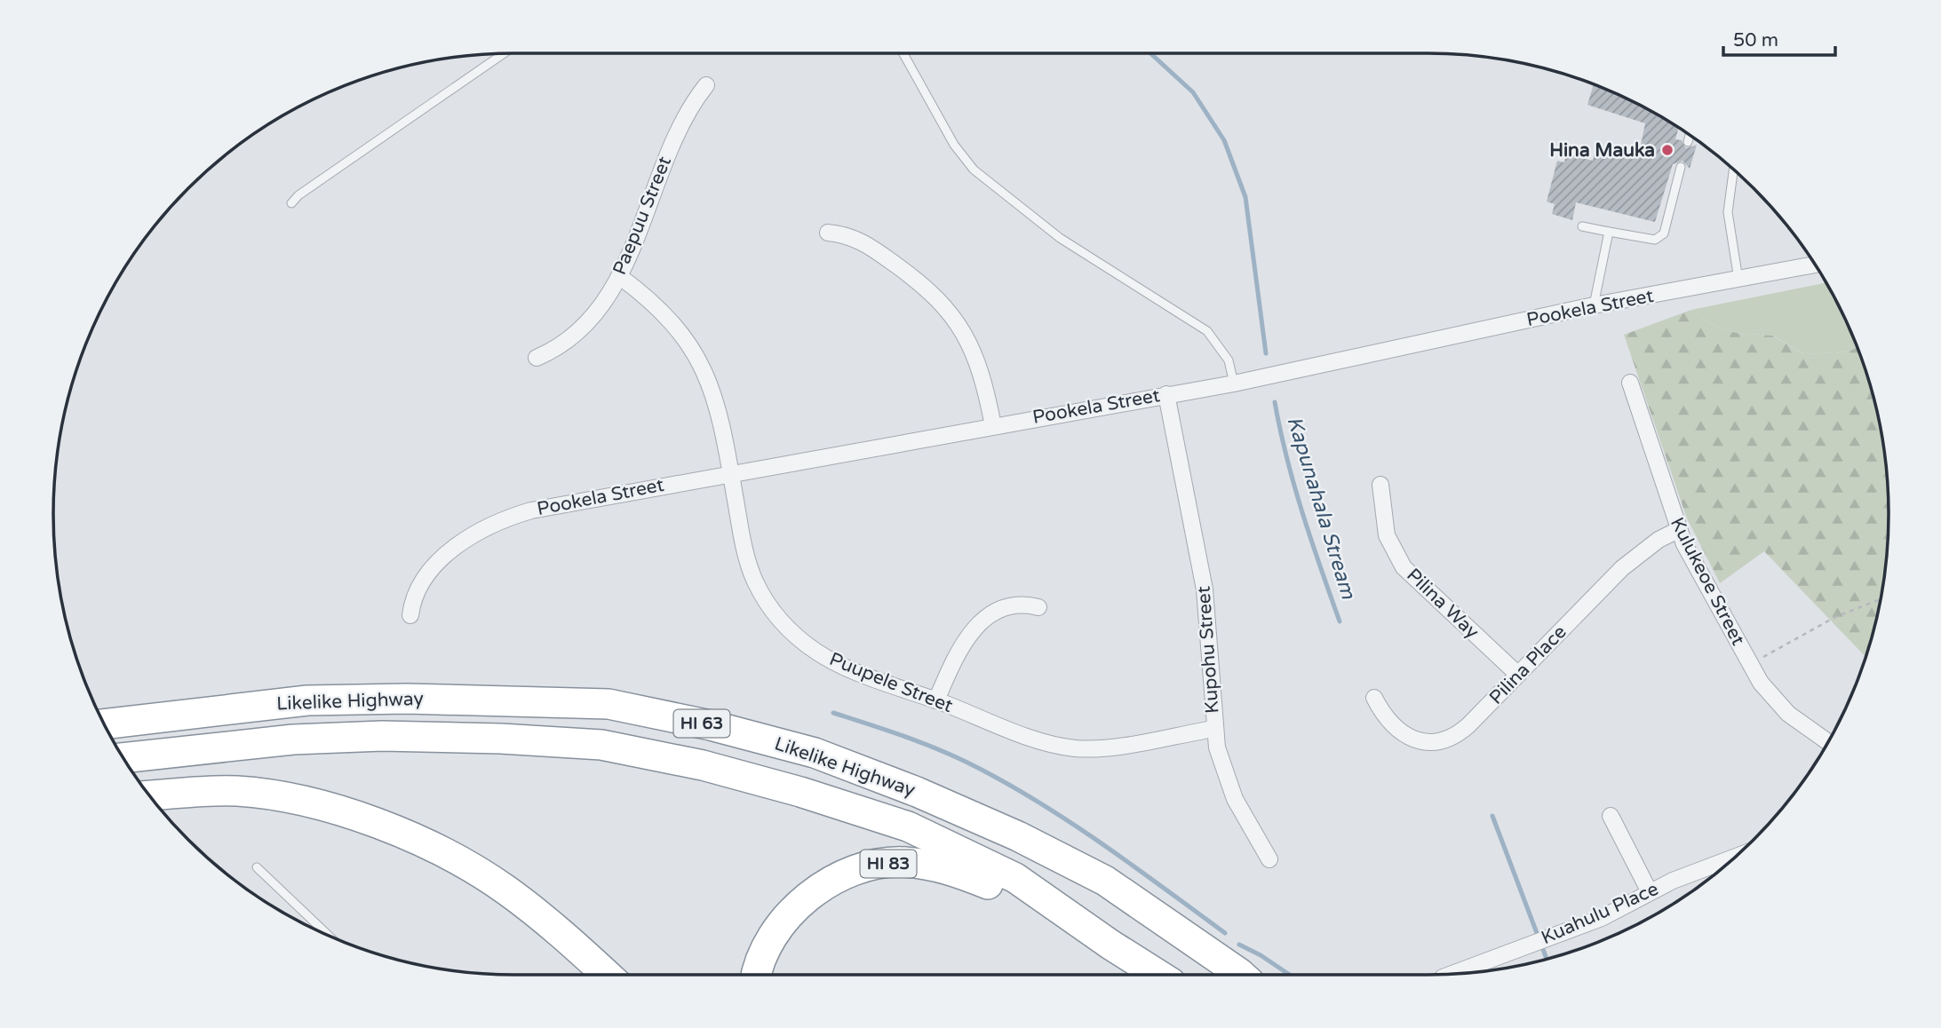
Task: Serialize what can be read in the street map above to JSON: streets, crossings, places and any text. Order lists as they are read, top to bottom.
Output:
{
  "streets": {
    "highway": ["Likelike Highway", "HI 63", "HI 83"],
    "street": [
      "Paepuu Street",
      "Pookela Street",
      "Kulukeoe Street",
      "Pilina Way",
      "Kupohu Street",
      "Pilina Place",
      "Puupele Street",
      "Kuahulu Place"
    ]
  },
  "crossings": [
    ["Paepuu Street", "Puupele Street"],
    ["Pookela Street", "Kupohu Street"],
    ["Pookela Street", "Puupele Street"],
    ["Kulukeoe Street", "Pilina Place"],
    ["Pilina Way", "Pilina Place"],
    ["Kupohu Street", "Puupele Street"],
    ["Likelike Highway", "HI 83"]
  ],
  "water": ["Kapunahala Stream"],
  "places": ["Hina Mauka"],
  "scale_bar": "50 m"
}
